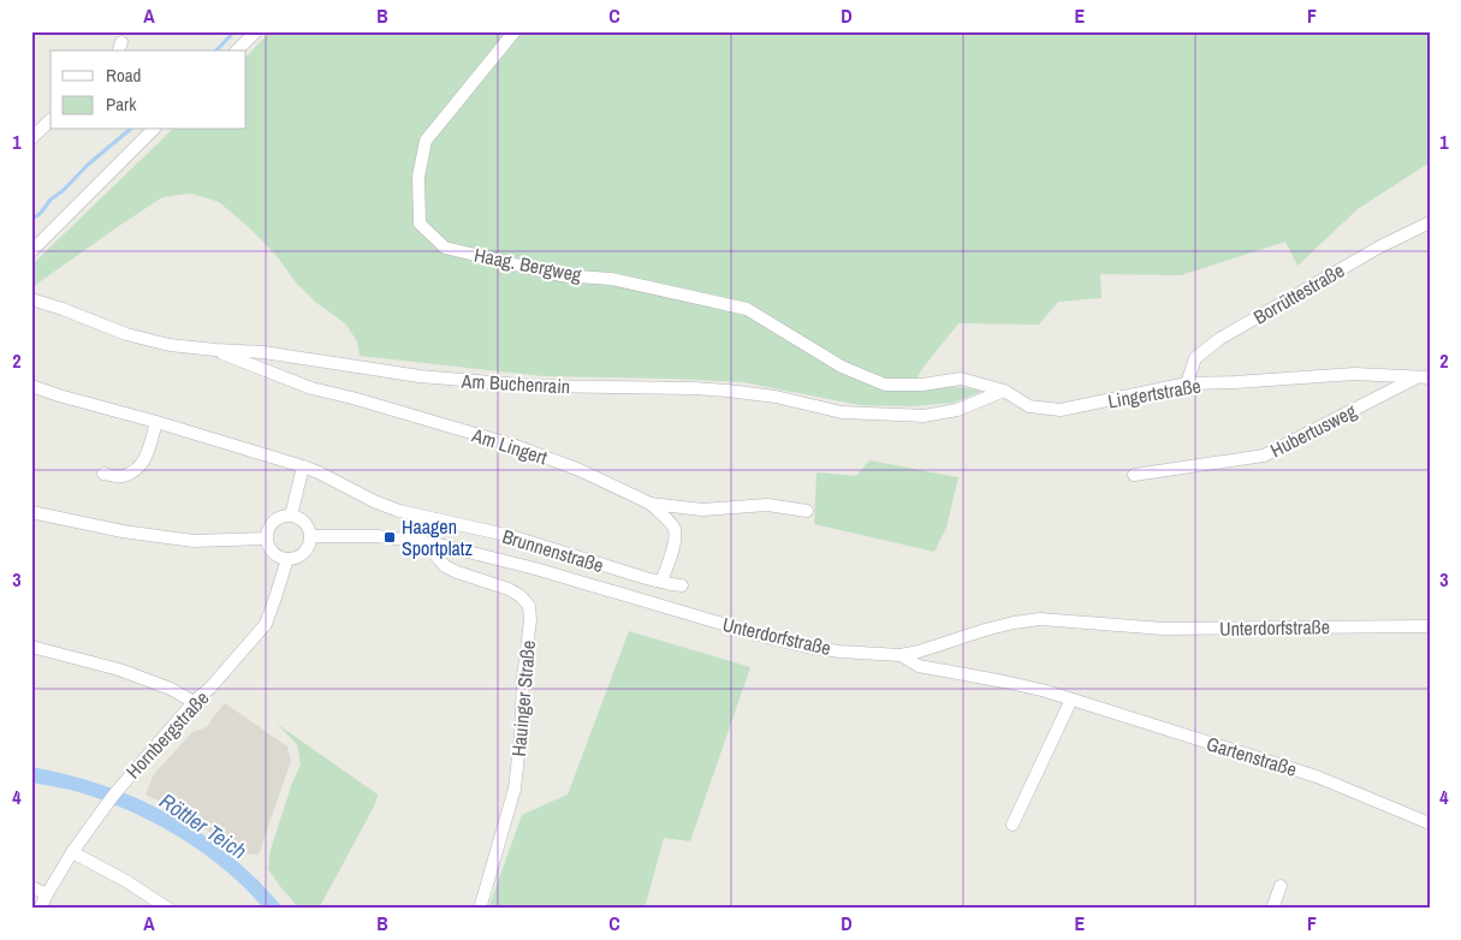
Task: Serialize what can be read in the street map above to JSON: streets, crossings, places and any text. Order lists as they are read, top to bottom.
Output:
{
  "streets": {
    "street": [
      "Haag. Bergweg",
      "Borrüttestraße",
      "Am Buchenrain",
      "Lingertstraße",
      "Hubertusweg",
      "Am Lingert",
      "Brunnenstraße",
      "Unterdorfstraße",
      "Hauinger Straße",
      "Hornbergstraße",
      "Gartenstraße"
    ]
  },
  "crossings": [
    ["Haag. Bergweg", "Lingertstraße"],
    ["Borrüttestraße", "Lingertstraße"],
    ["Am Buchenrain", "Lingertstraße"],
    ["Am Buchenrain", "Am Lingert"],
    ["Lingertstraße", "Hubertusweg"],
    ["Unterdorfstraße", "Hauinger Straße"],
    ["Unterdorfstraße", "Hornbergstraße"],
    ["Unterdorfstraße", "Gartenstraße"]
  ],
  "water": ["Röttler Teich"],
  "places": {
    "transit": ["Haagen Sportplatz"]
  },
  "legend": ["Road", "Park"],
  "grid": {
    "columns": [
      "A",
      "B",
      "C",
      "D",
      "E",
      "F"
    ],
    "rows": [
      "1",
      "2",
      "3",
      "4"
    ]
  }
}
